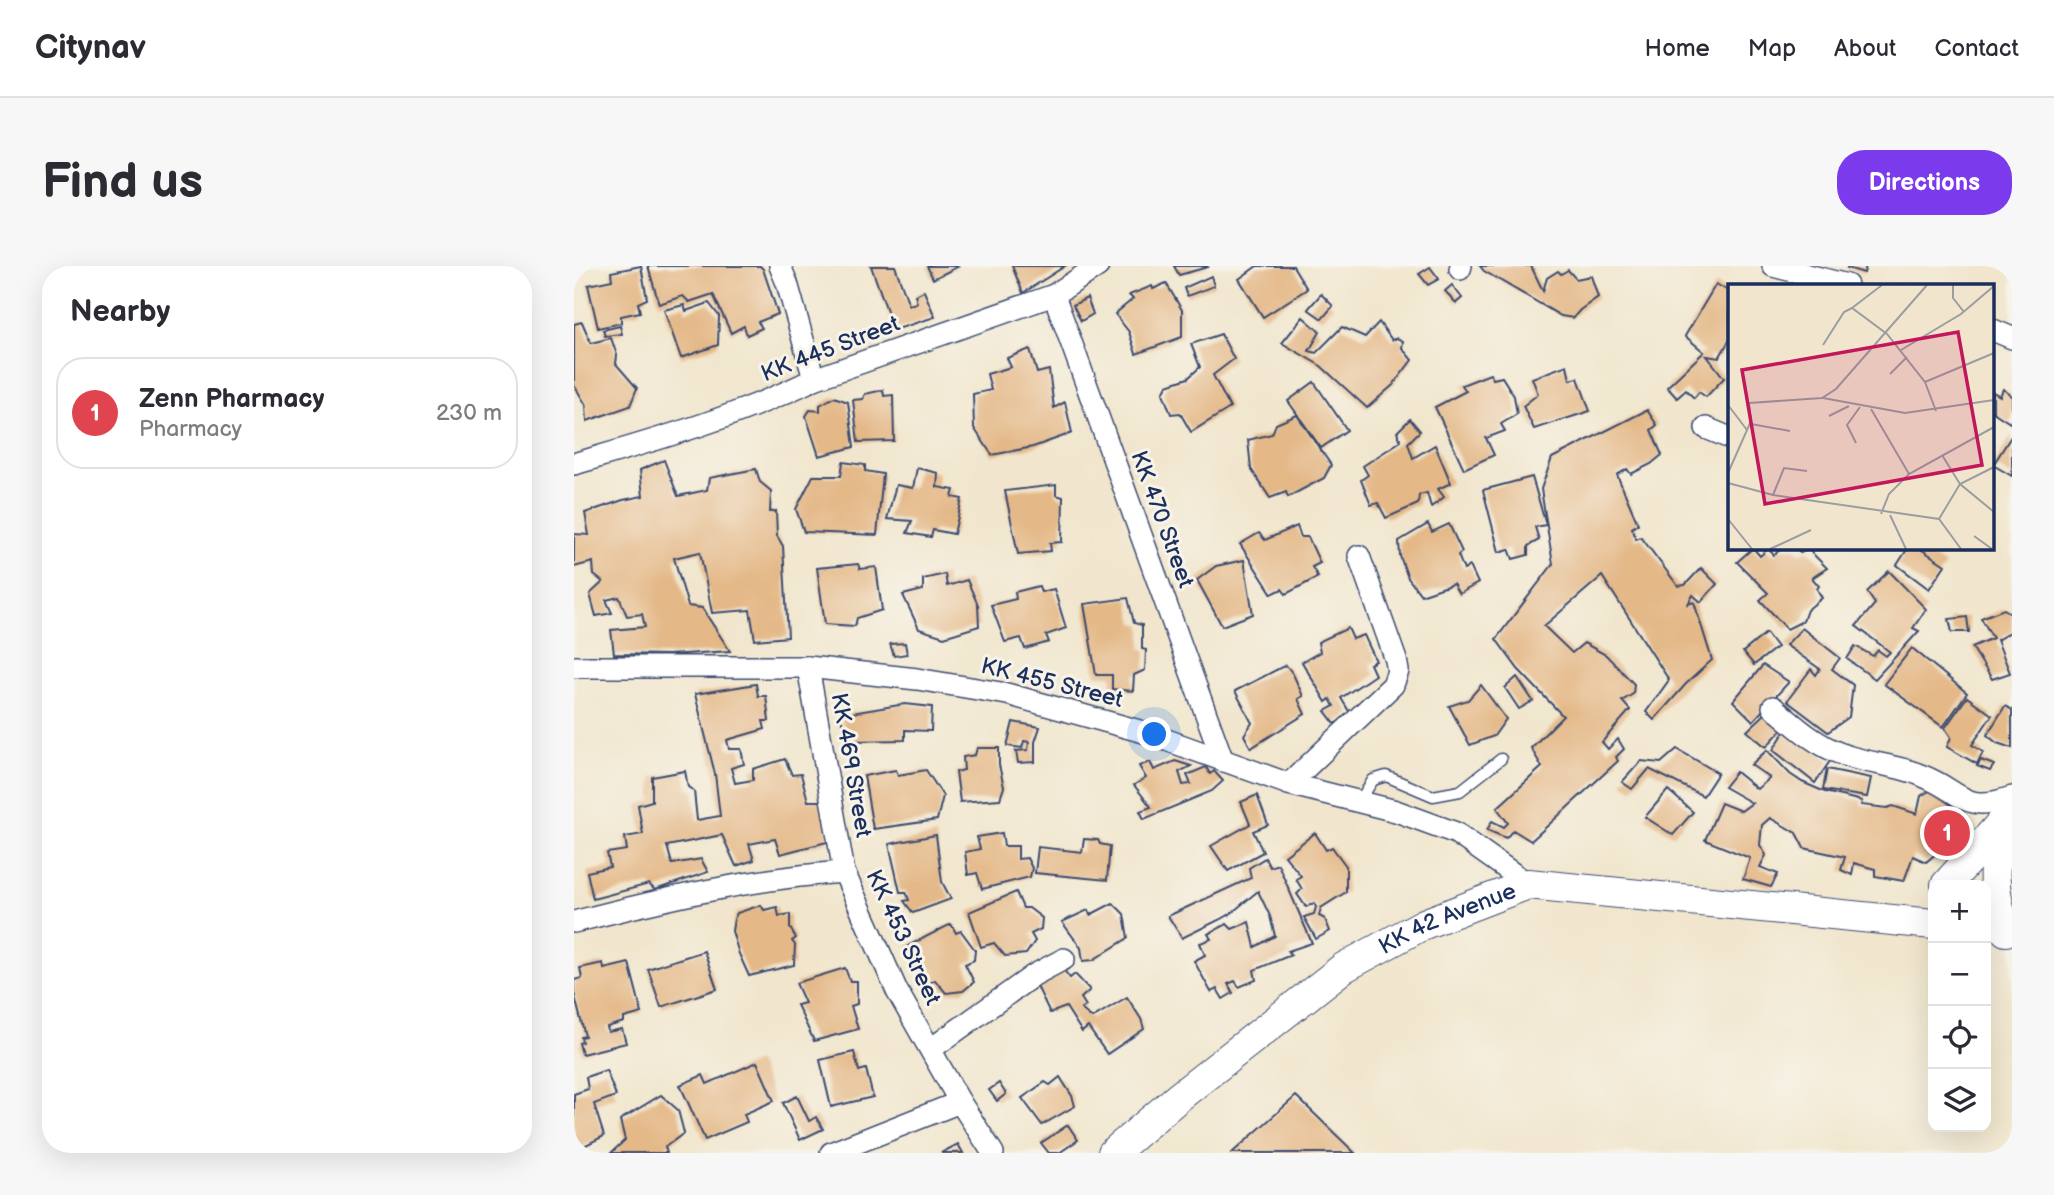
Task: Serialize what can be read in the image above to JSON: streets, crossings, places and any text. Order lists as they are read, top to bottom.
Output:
{
  "streets": {
    "main road": ["KK 42 Avenue"],
    "street": [
      "KK 445 Street",
      "KK 470 Street",
      "KK 455 Street",
      "KK 469 Street",
      "KK 453 Street"
    ]
  },
  "crossings": [
    ["KK 445 Street", "KK 470 Street"],
    ["KK 470 Street", "KK 455 Street"],
    ["KK 455 Street", "KK 469 Street"],
    ["KK 455 Street", "KK 42 Avenue"],
    ["KK 469 Street", "KK 453 Street"]
  ],
  "page": {
    "header": "Citynav",
    "nav": [
      "Home",
      "Map",
      "About",
      "Contact"
    ],
    "buttons": "Directions",
    "title": "Find us",
    "heading": "Nearby",
    "list": [
      {
        "mark": "1",
        "name": "Zenn Pharmacy",
        "note": "Pharmacy",
        "value": "230 m"
      }
    ],
    "pins": "1",
    "map_buttons": ["+", "−"]
  }
}
